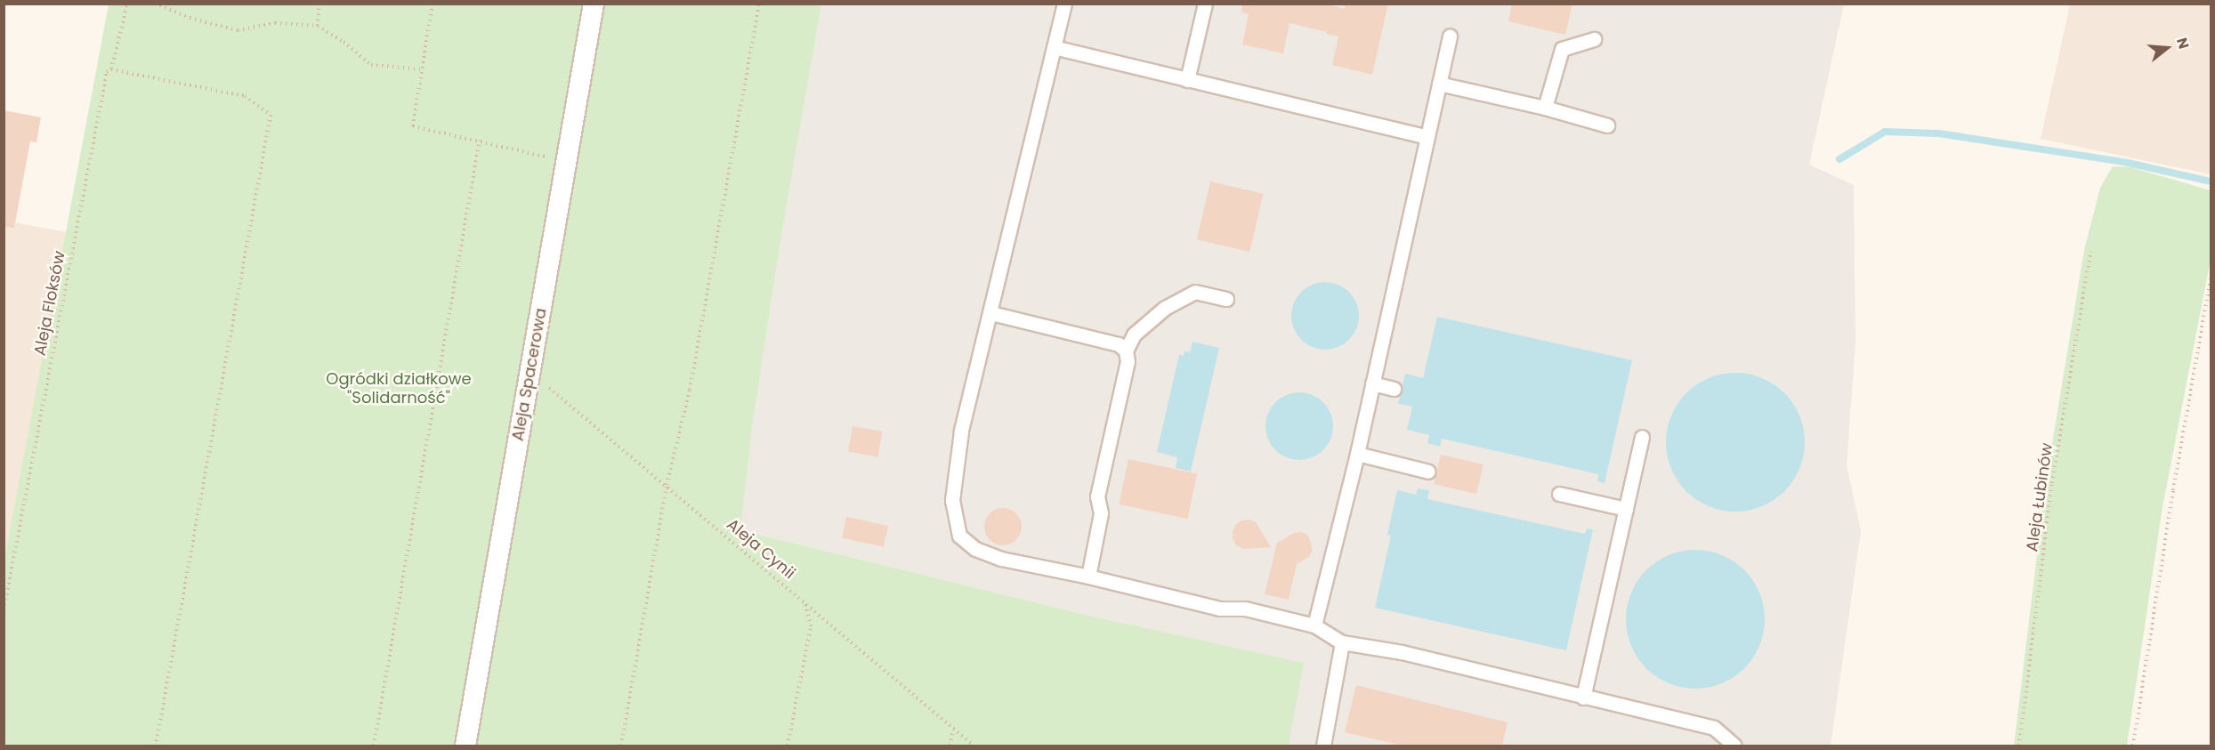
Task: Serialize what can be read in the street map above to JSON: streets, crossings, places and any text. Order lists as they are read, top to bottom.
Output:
{
  "streets": {
    "street": ["Aleja Spacerowa"],
    "path": ["Aleja Floksów", "Aleja Łubinów", "Aleja Cynii"]
  },
  "crossings": [
    ["Aleja Spacerowa", "Aleja Cynii"]
  ],
  "parks": ["Ogródki działkowe \"Solidarność\""],
  "north": "right"
}
